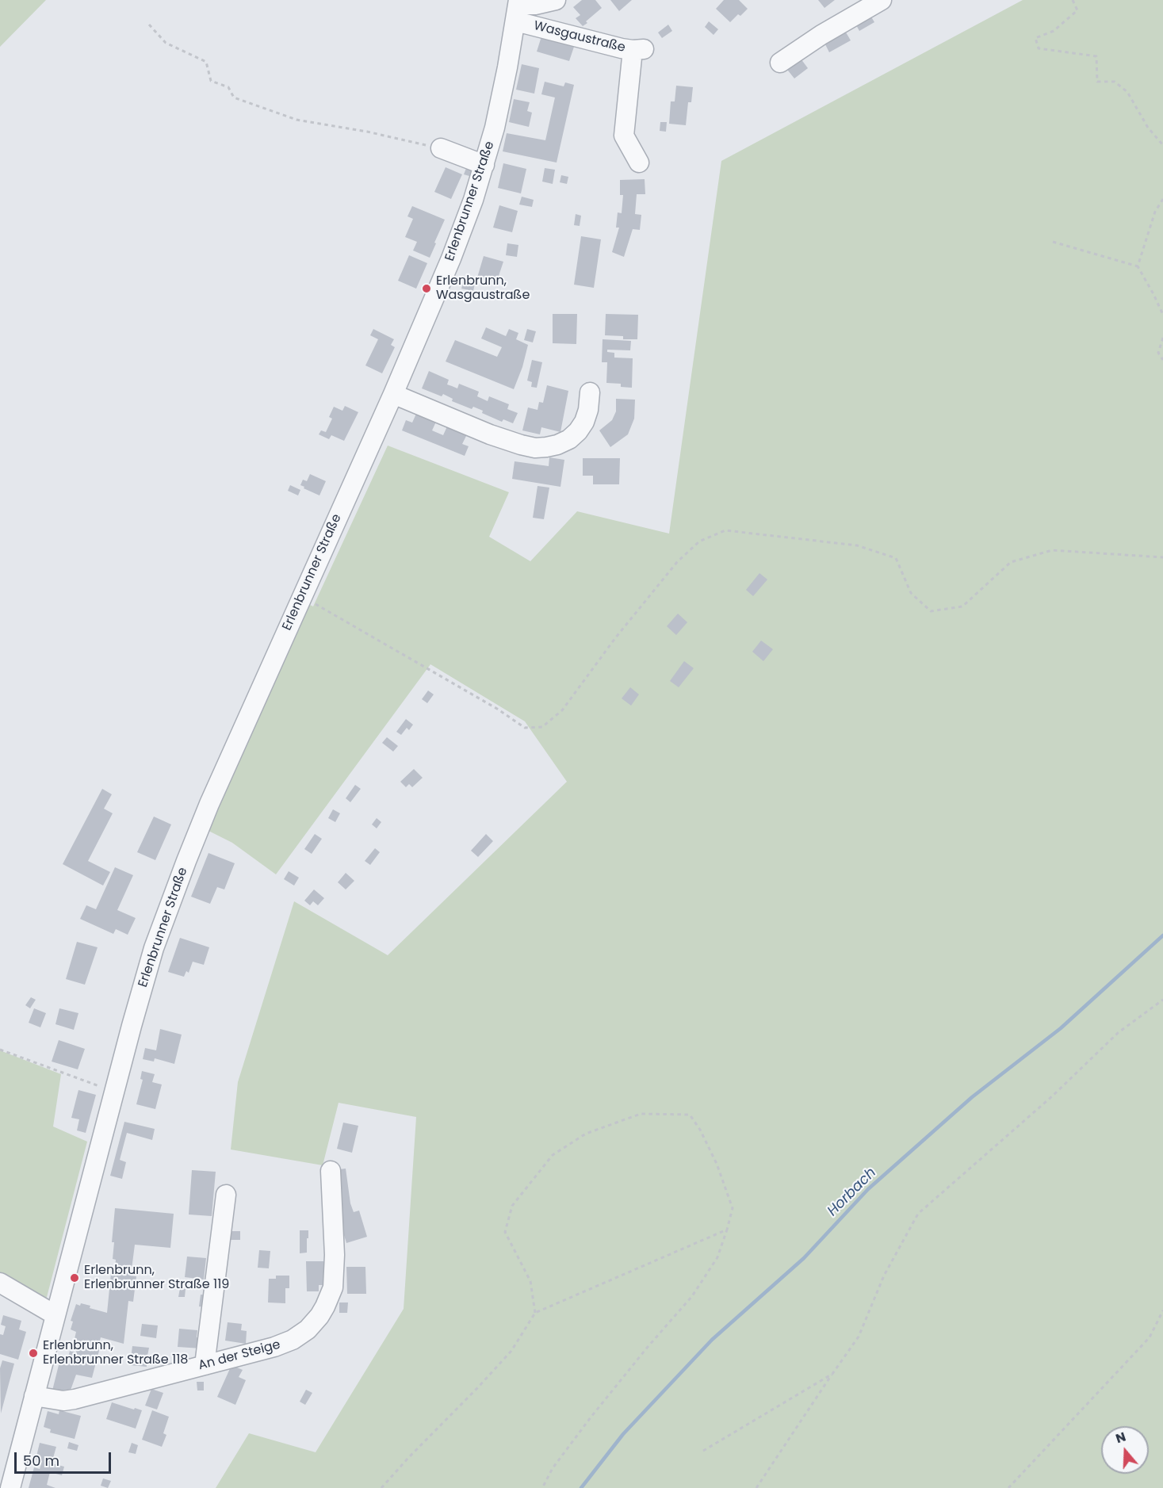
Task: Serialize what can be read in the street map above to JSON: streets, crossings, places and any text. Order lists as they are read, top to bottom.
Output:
{
  "streets": {
    "street": ["Wasgaustraße", "Erlenbrunner Straße", "An der Steige"]
  },
  "crossings": [
    ["Wasgaustraße", "Erlenbrunner Straße"],
    ["Erlenbrunner Straße", "An der Steige"]
  ],
  "water": ["Horbach"],
  "places": ["Erlenbrunn, Wasgaustraße", "Erlenbrunn, Erlenbrunner Straße 119", "Erlenbrunn, Erlenbrunner Straße 118"],
  "scale_bar": "50 m",
  "north": "top"
}
